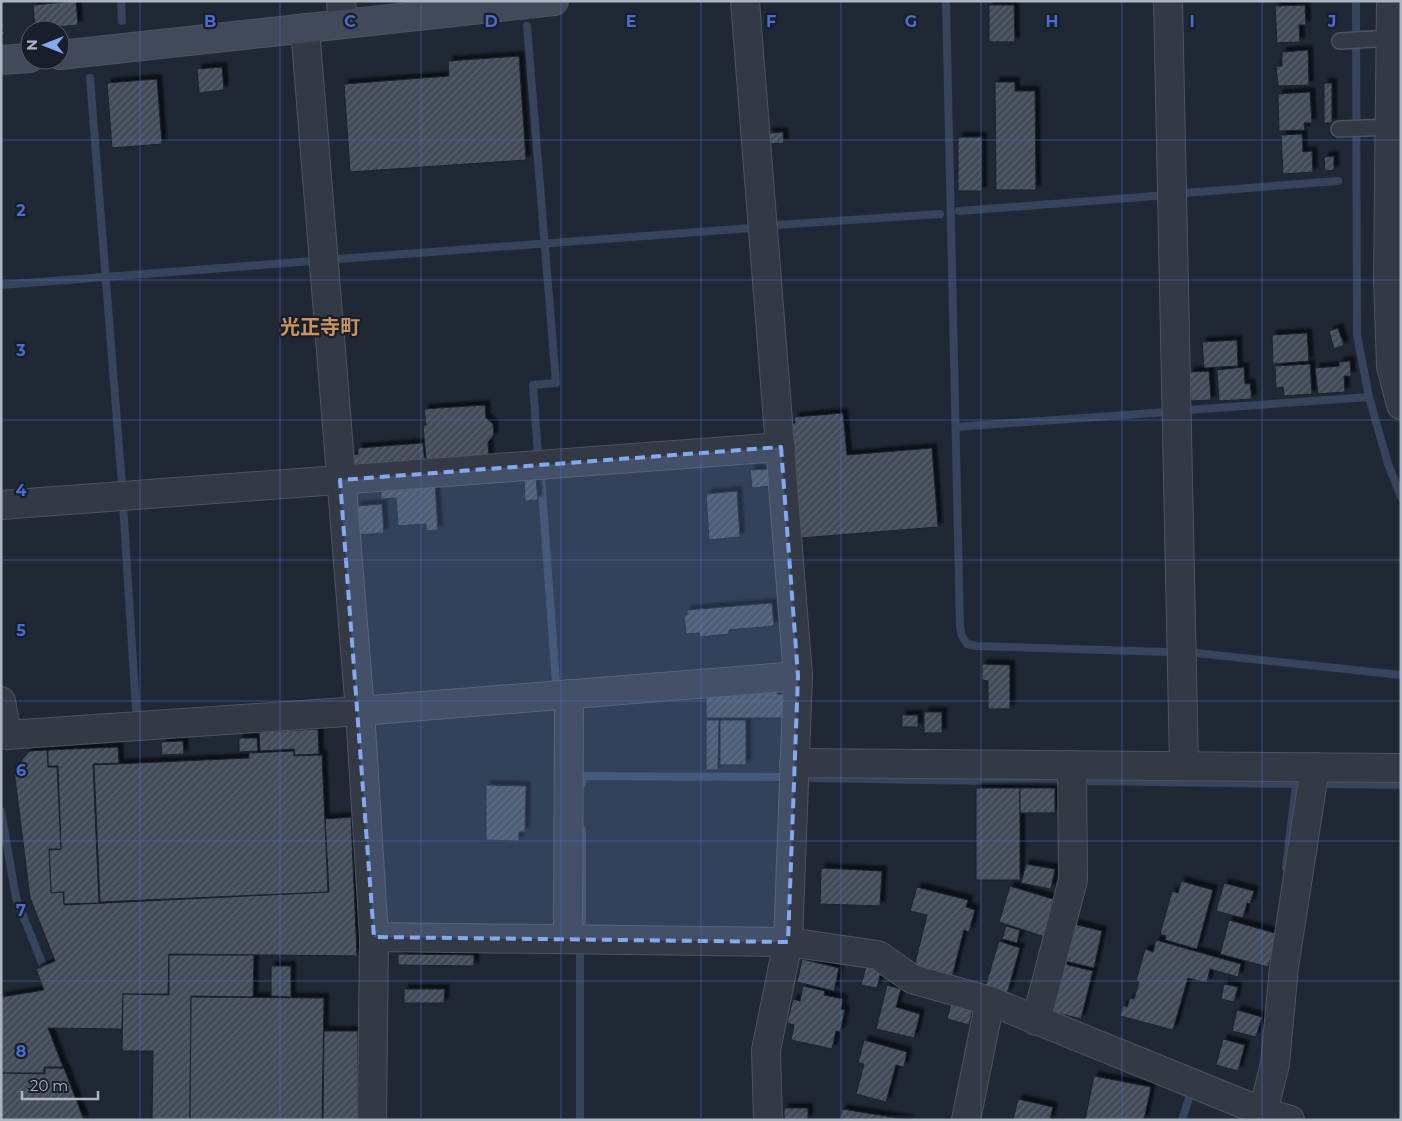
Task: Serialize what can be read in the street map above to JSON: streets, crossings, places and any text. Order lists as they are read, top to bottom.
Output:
{
  "districts": ["光正寺町"],
  "scale_bar": "20 m",
  "north": "left",
  "grid": {
    "columns": [
      "B",
      "C",
      "D",
      "E",
      "F",
      "G",
      "H",
      "I",
      "J"
    ],
    "rows": [
      "2",
      "3",
      "4",
      "5",
      "6",
      "7",
      "8"
    ]
  }
}
